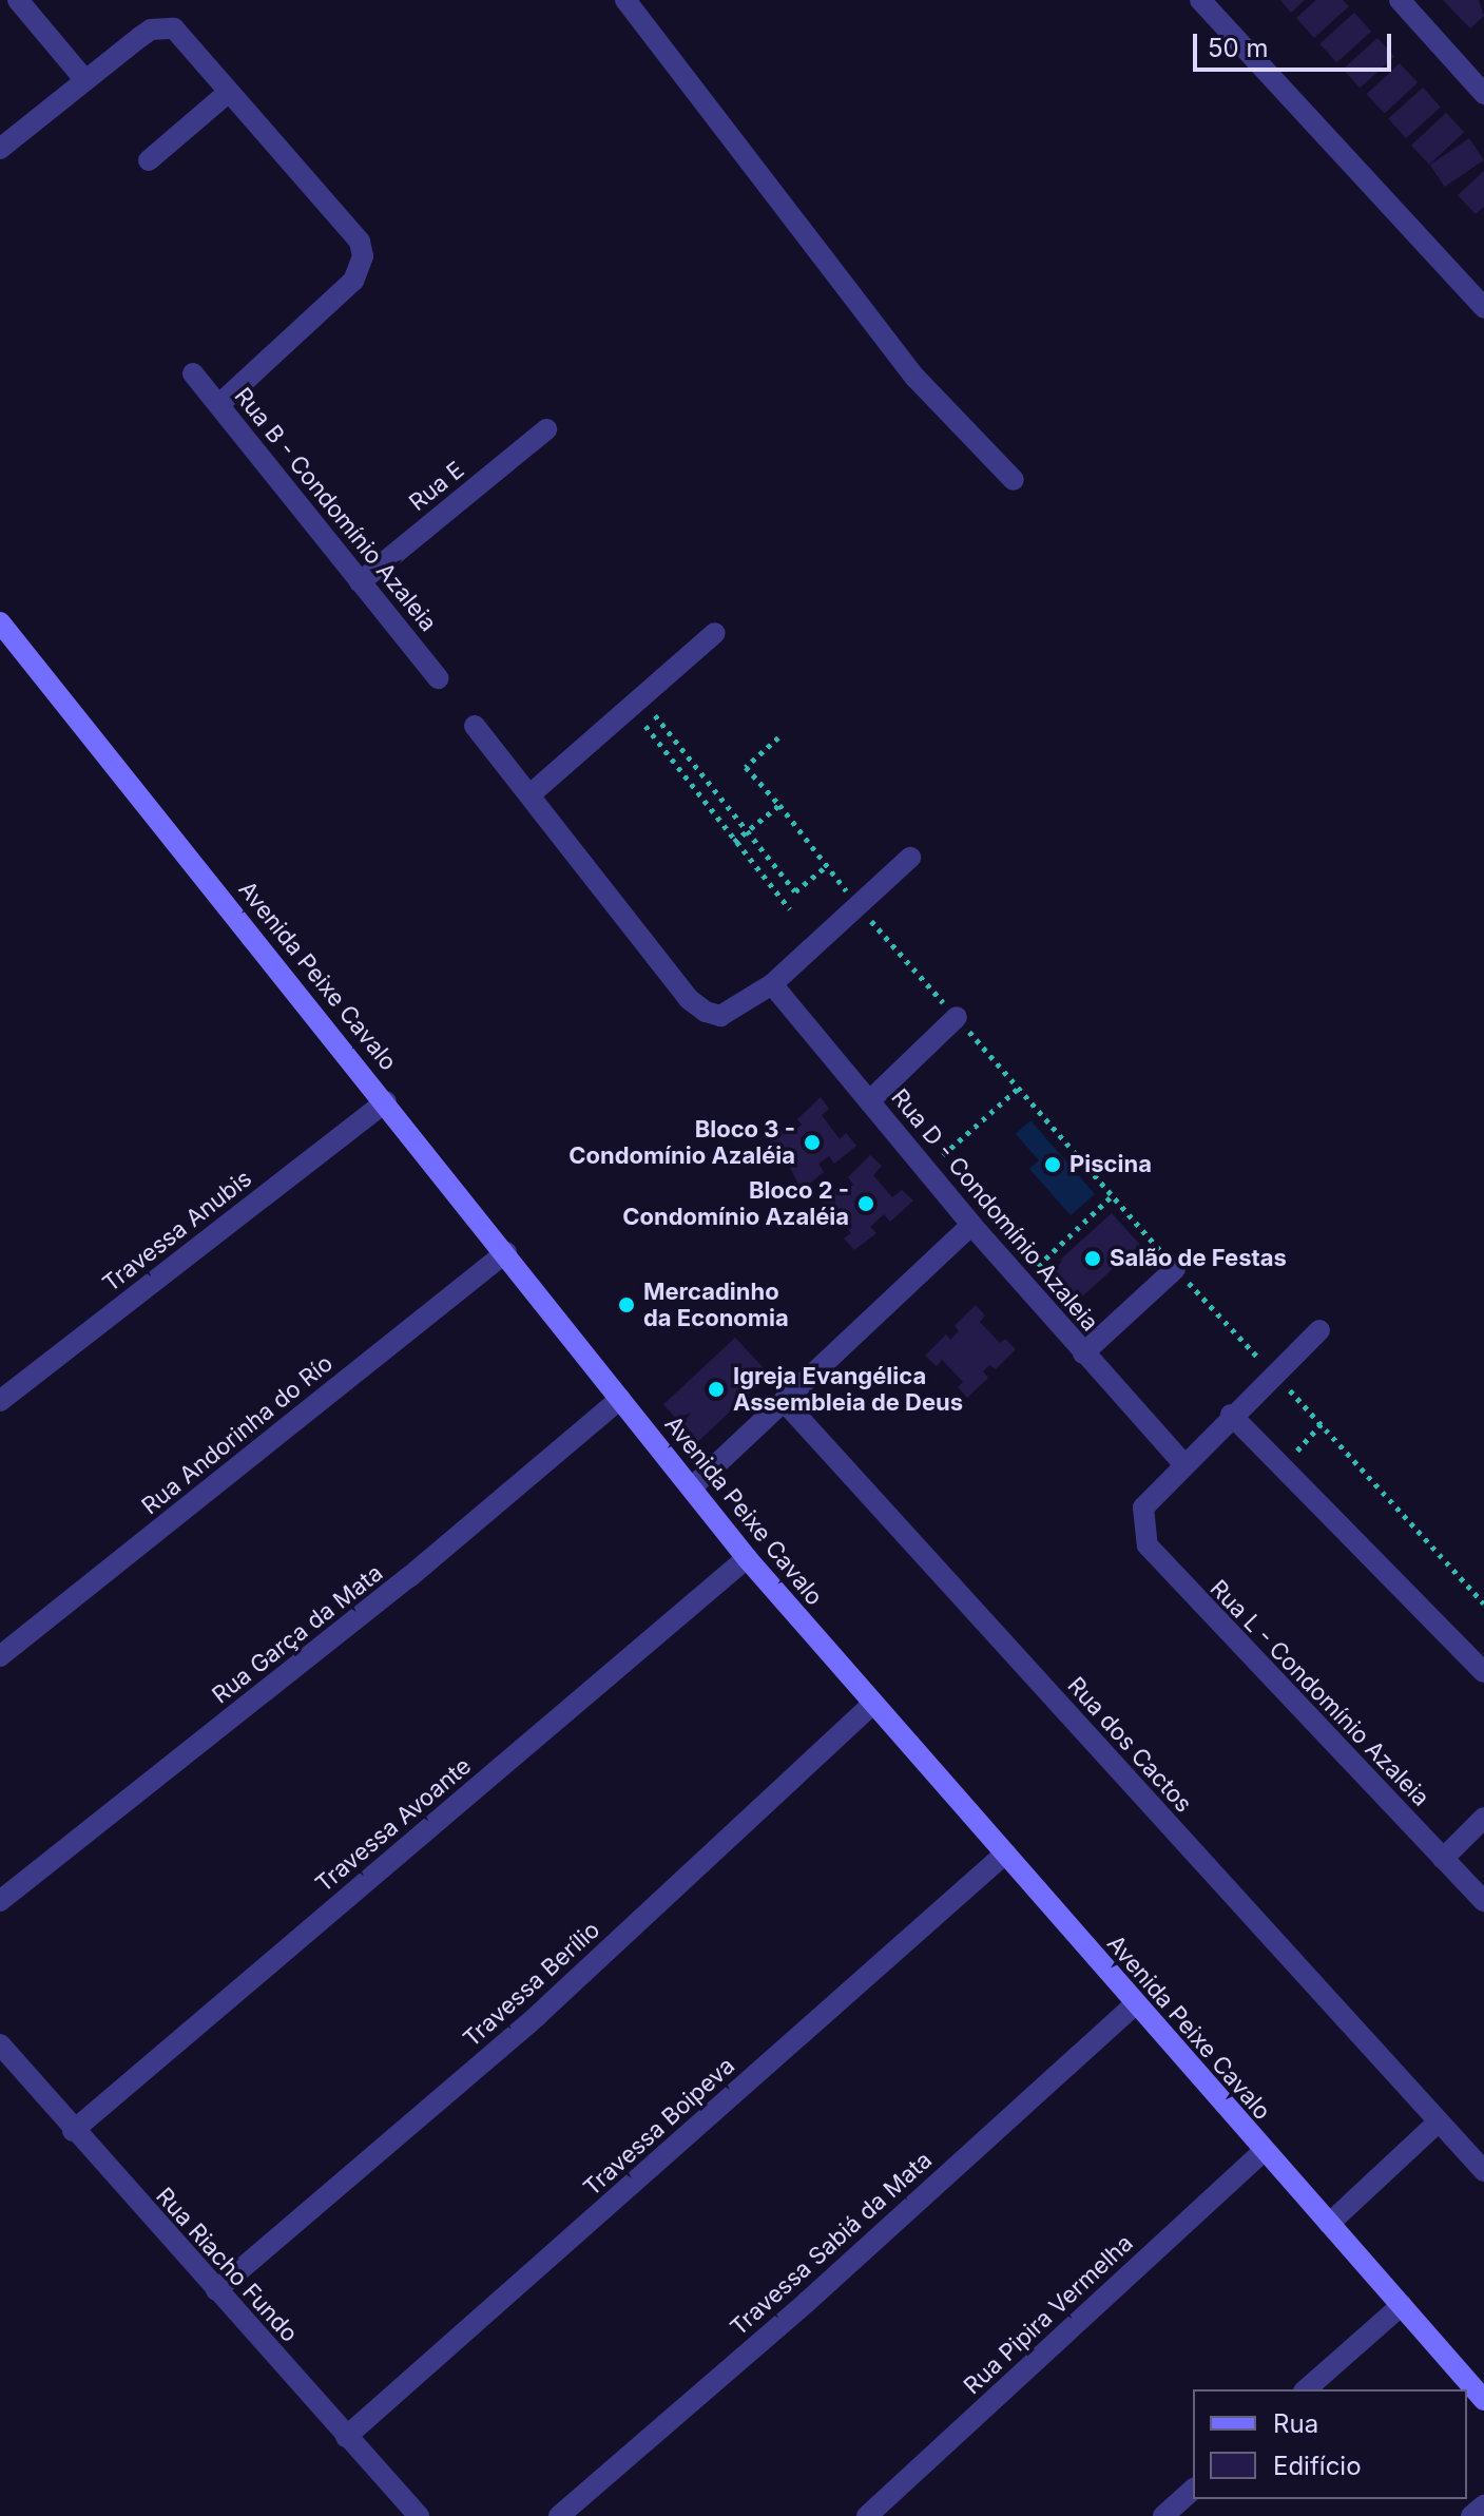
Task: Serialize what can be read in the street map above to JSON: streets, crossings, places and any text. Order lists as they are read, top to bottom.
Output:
{
  "streets": {
    "street": [
      "Rua E",
      "Rua B - Condomínio Azaleia",
      "Avenida Peixe Cavalo",
      "Rua D - Condomínio Azaleia",
      "Travessa Anubis",
      "Rua Andorinha do Río",
      "Rua Garça da Mata",
      "Rua L - Condomínio Azaleia",
      "Rua dos Cactos",
      "Travessa Avoante",
      "Travessa Berílio",
      "Travessa Boipeva",
      "Travessa Sabiá da Mata",
      "Rua Riacho Fundo",
      "Rua Pipira Vermelha"
    ]
  },
  "crossings": [
    ["Rua E", "Rua B - Condomínio Azaleia"],
    ["Avenida Peixe Cavalo", "Travessa Anubis"],
    ["Avenida Peixe Cavalo", "Rua Andorinha do Río"],
    ["Avenida Peixe Cavalo", "Rua Garça da Mata"],
    ["Avenida Peixe Cavalo", "Travessa Avoante"],
    ["Avenida Peixe Cavalo", "Travessa Berílio"],
    ["Avenida Peixe Cavalo", "Travessa Boipeva"],
    ["Avenida Peixe Cavalo", "Travessa Sabiá da Mata"],
    ["Avenida Peixe Cavalo", "Rua Pipira Vermelha"],
    ["Rua D - Condomínio Azaleia", "Rua L - Condomínio Azaleia"],
    ["Travessa Avoante", "Rua Riacho Fundo"],
    ["Travessa Berílio", "Rua Riacho Fundo"],
    ["Travessa Boipeva", "Rua Riacho Fundo"]
  ],
  "places": [
    "Bloco 3 - Condomínio Azaléia",
    "Piscina",
    "Bloco 2 - Condomínio Azaléia",
    "Salão de Festas",
    "Mercadinho da Economia",
    "Igreja Evangélica Assembleia de Deus"
  ],
  "legend": ["Rua", "Edifício"],
  "scale_bar": "50 m"
}
